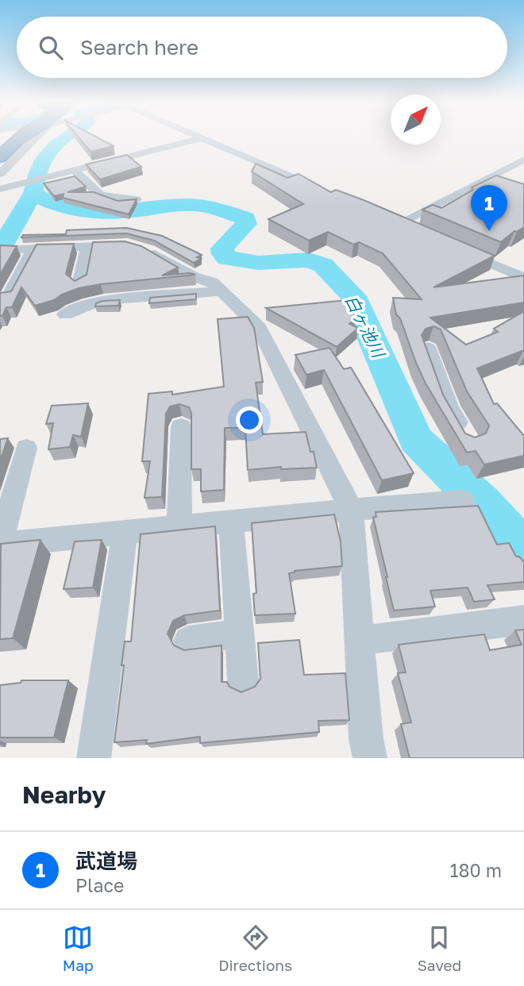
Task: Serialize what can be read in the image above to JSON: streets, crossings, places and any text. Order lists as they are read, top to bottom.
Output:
{
  "water": ["白ヶ池川"],
  "north": "top right",
  "page": {
    "search": "Search here",
    "pins": "1",
    "heading": "Nearby",
    "list": [
      {
        "mark": "1",
        "name": "武道場",
        "note": "Place",
        "value": "180 m"
      }
    ],
    "nav": ["Map", "Directions", "Saved"]
  }
}
